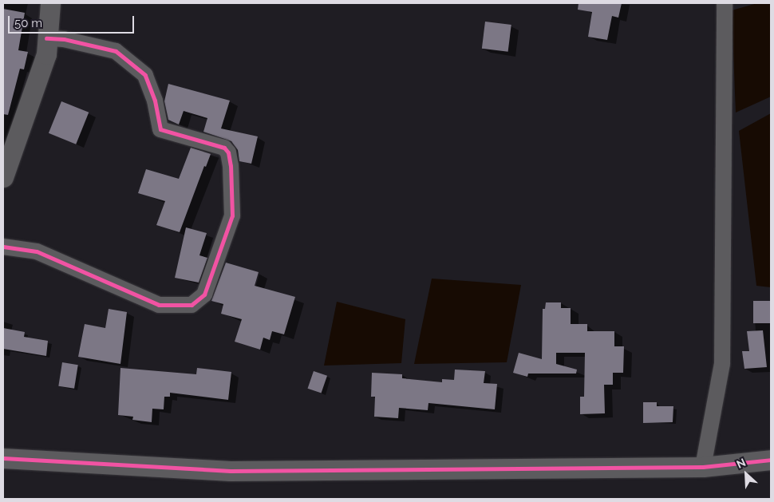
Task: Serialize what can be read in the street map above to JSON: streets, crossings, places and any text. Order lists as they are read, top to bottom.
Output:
{
  "scale_bar": "50 m",
  "north": "top left"
}
